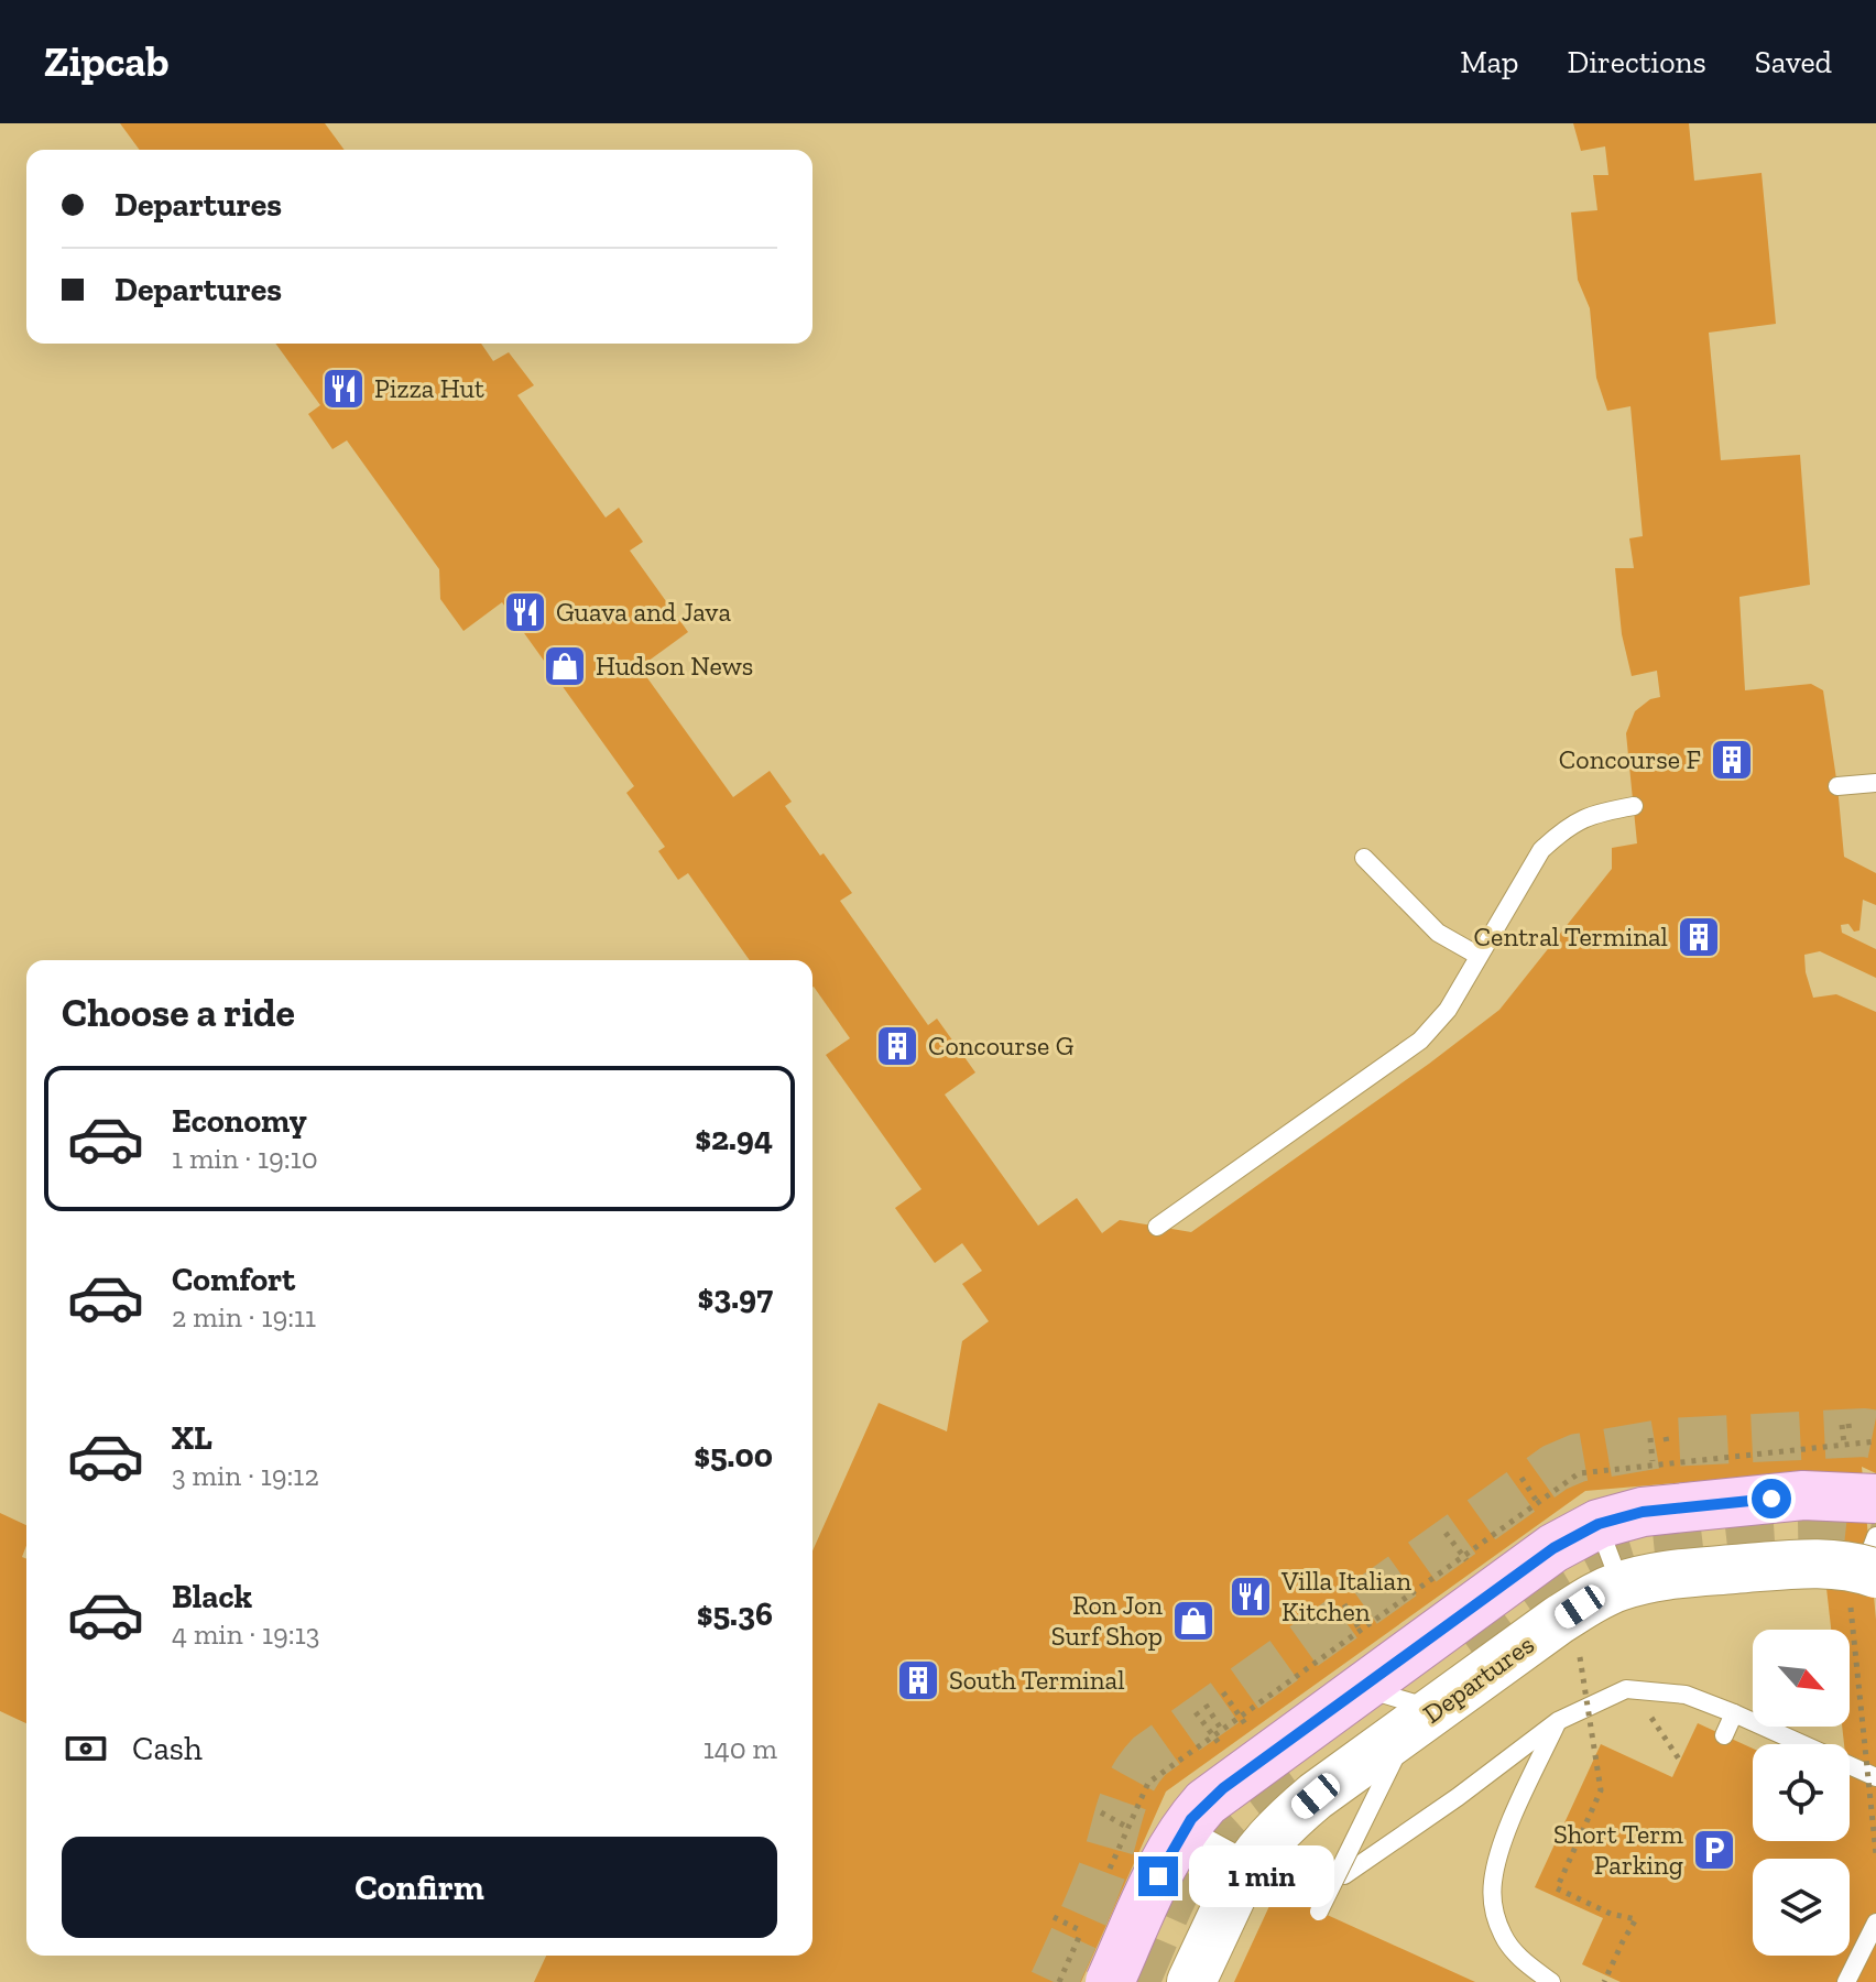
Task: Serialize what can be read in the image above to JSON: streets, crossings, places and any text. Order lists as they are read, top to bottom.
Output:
{
  "streets": {
    "main road": ["Departures"]
  },
  "places": {
    "restaurant": ["Pizza Hut", "Guava and Java", "Villa Italian Kitchen"],
    "shop": ["Hudson News", "Ron Jon Surf Shop"],
    "building": [
      "Concourse F",
      "Central Terminal",
      "Concourse G",
      "South Terminal"
    ],
    "parking": ["Short Term Parking"]
  },
  "north": "bottom right",
  "page": {
    "header": "Zipcab",
    "nav": ["Map", "Directions", "Saved"],
    "banner": ["Departures", "Departures"],
    "heading": "Choose a ride",
    "list": [
      {
        "name": "Economy",
        "note": "1 min · 19:10",
        "value": "$2.94"
      },
      {
        "name": "Comfort",
        "note": "2 min · 19:11",
        "value": "$3.97"
      },
      {
        "name": "XL",
        "note": "3 min · 19:12",
        "value": "$5.00"
      },
      {
        "name": "Black",
        "note": "4 min · 19:13",
        "value": "$5.36"
      }
    ],
    "pay": ["Cash", "140 m"],
    "buttons": "Confirm",
    "bubble": "1 min"
  }
}
